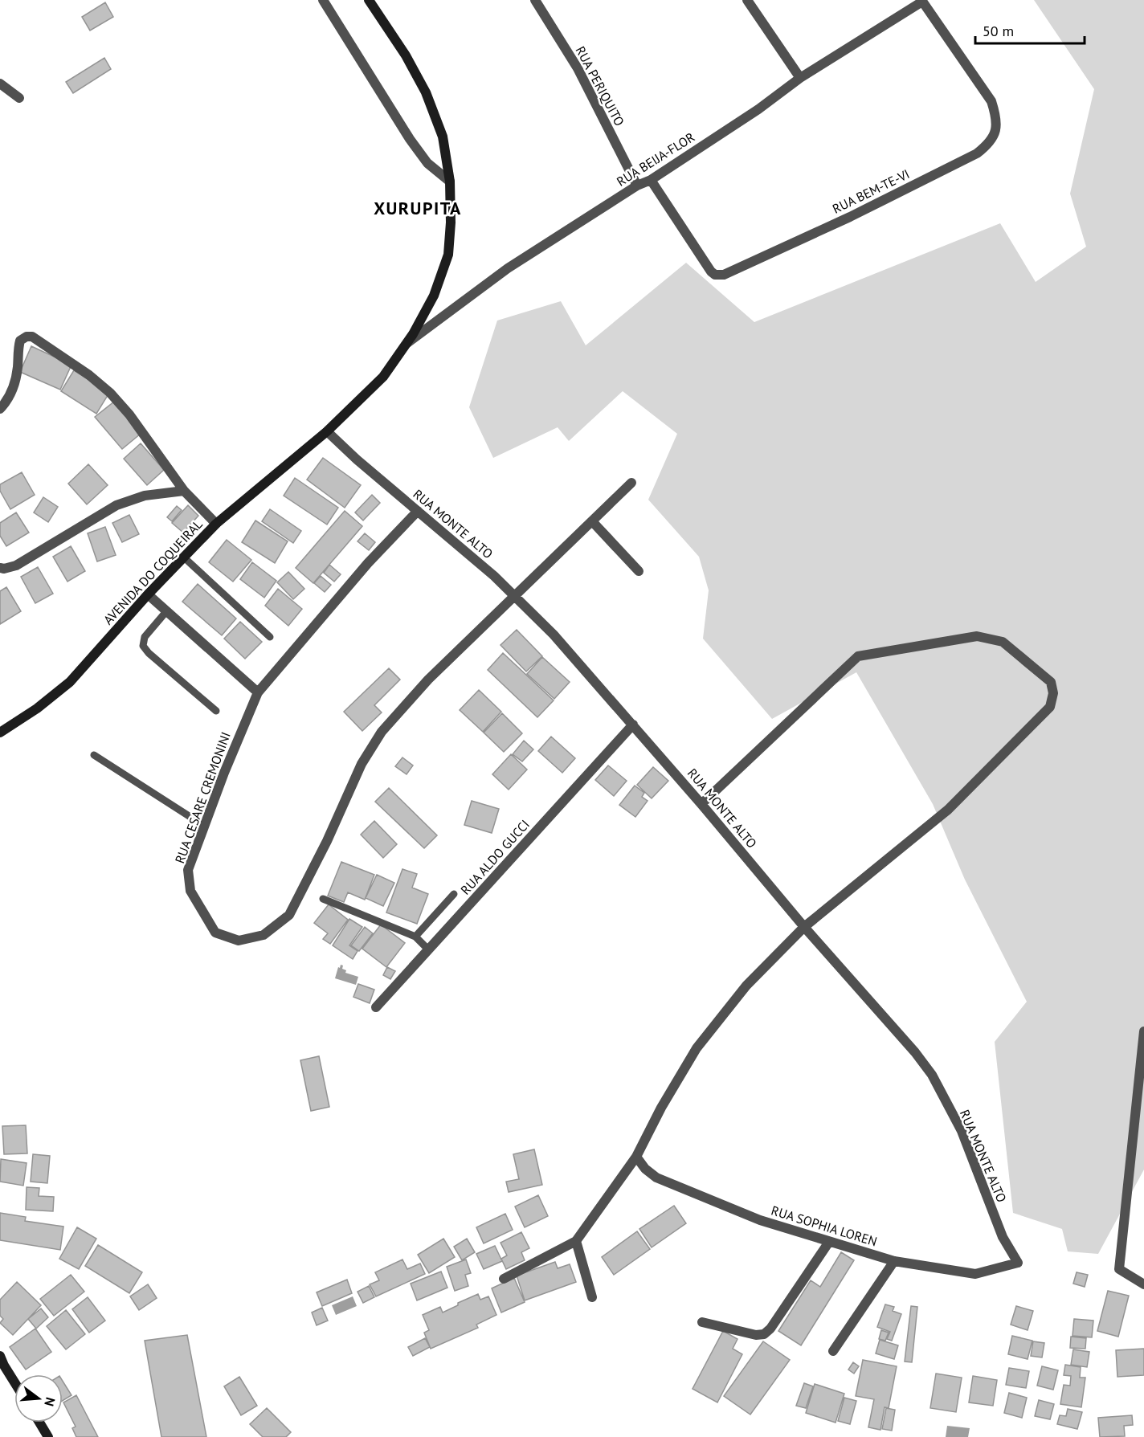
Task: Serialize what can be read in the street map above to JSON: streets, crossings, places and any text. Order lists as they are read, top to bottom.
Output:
{
  "streets": {
    "main road": ["AVENIDA DO COQUEIRAL"],
    "street": [
      "RUA PERIQUITO",
      "RUA BEIJA-FLOR",
      "RUA BEM-TE-VI",
      "RUA MONTE ALTO",
      "RUA CESARE CREMONINI",
      "RUA ALDO GUCCI",
      "RUA SOPHIA LOREN"
    ]
  },
  "crossings": [
    ["RUA PERIQUITO", "RUA BEIJA-FLOR"],
    ["RUA BEIJA-FLOR", "RUA BEM-TE-VI"],
    ["RUA BEIJA-FLOR", "AVENIDA DO COQUEIRAL"],
    ["RUA MONTE ALTO", "AVENIDA DO COQUEIRAL"],
    ["RUA MONTE ALTO", "RUA CESARE CREMONINI"],
    ["RUA MONTE ALTO", "RUA ALDO GUCCI"],
    ["RUA MONTE ALTO", "RUA SOPHIA LOREN"]
  ],
  "districts": ["XURUPITA"],
  "scale_bar": "50 m",
  "north": "right"
}
